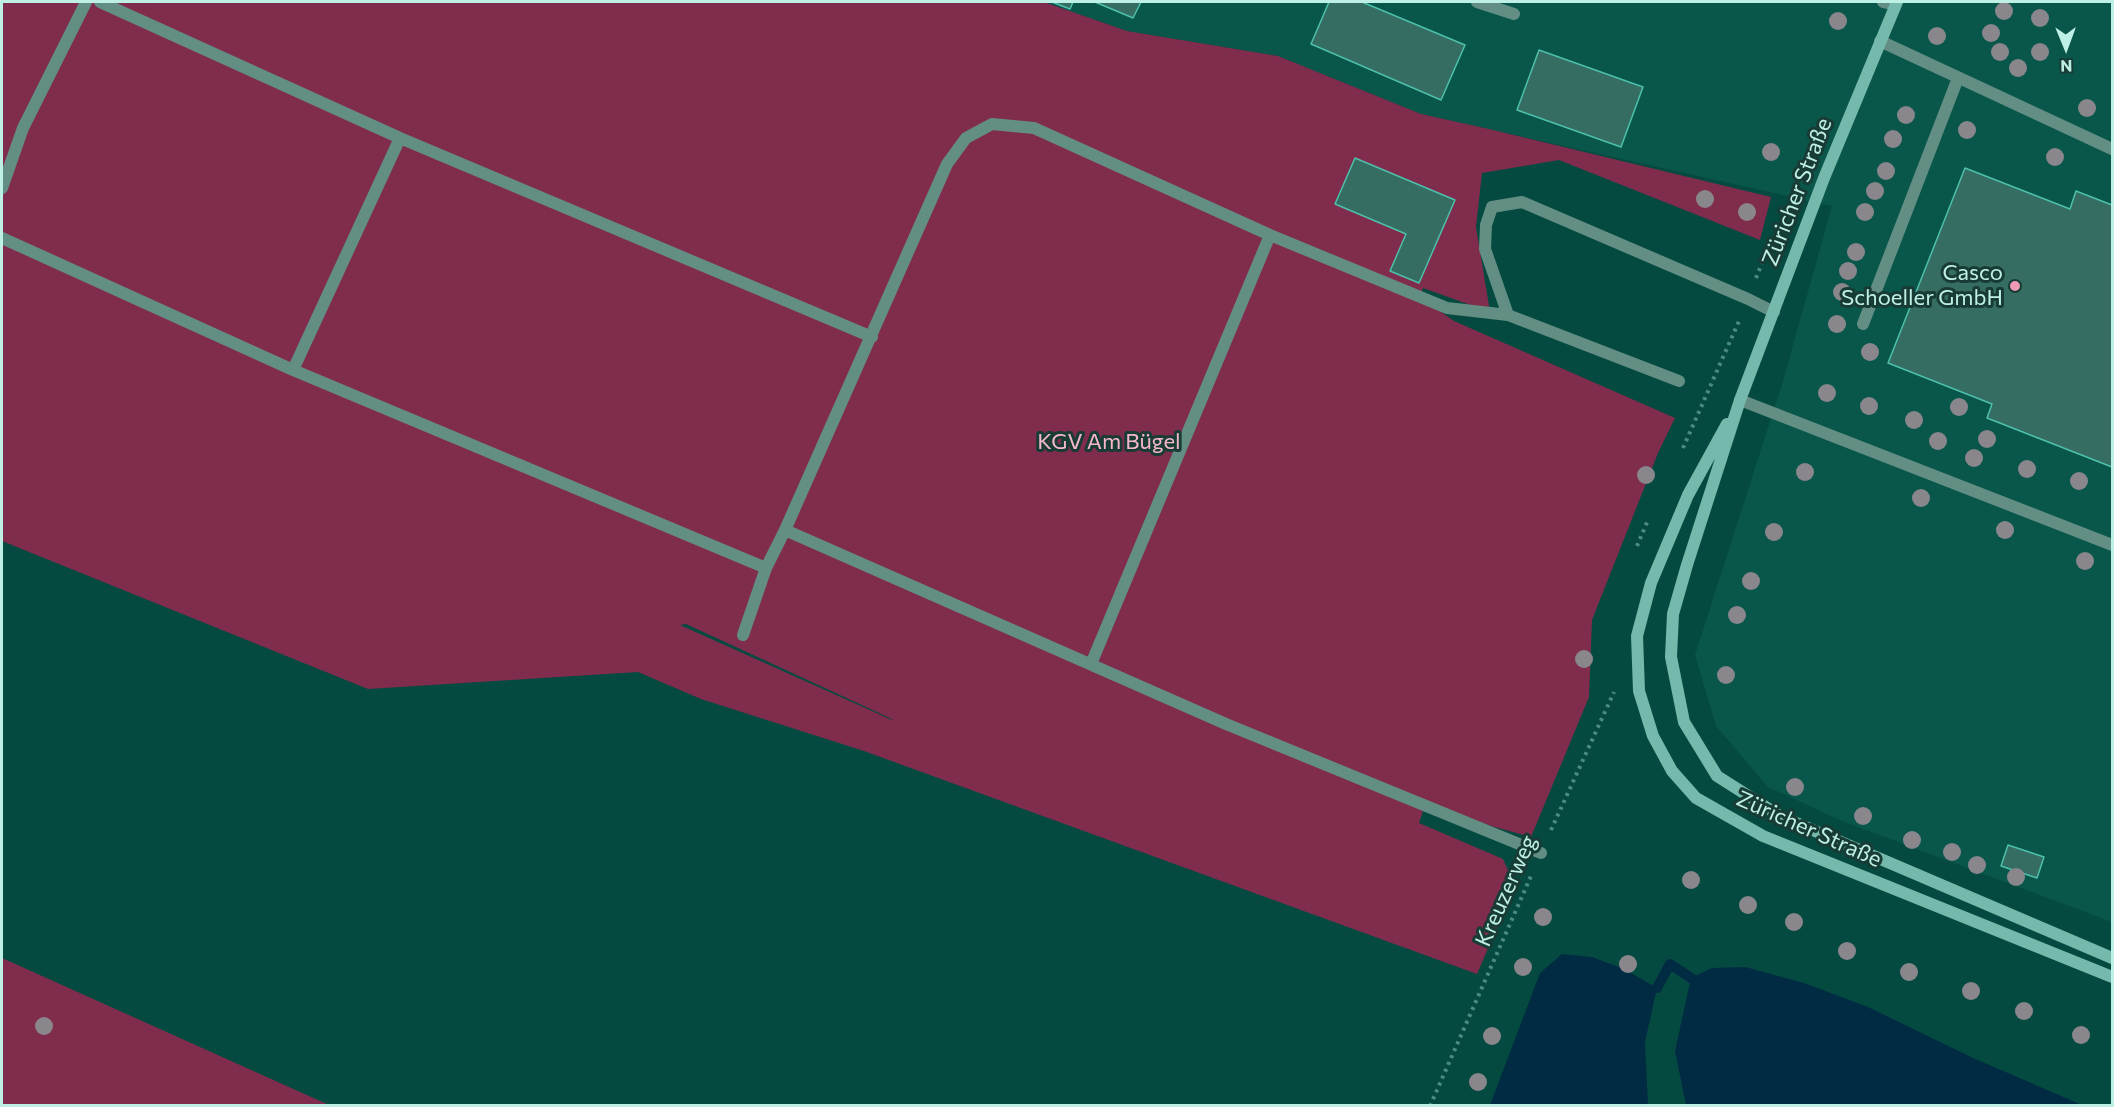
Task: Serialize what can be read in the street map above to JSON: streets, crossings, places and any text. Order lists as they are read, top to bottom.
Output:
{
  "streets": {
    "street": ["Züricher Straße"],
    "path": ["Kreuzerweg"]
  },
  "parks": ["KGV Am Bügel"],
  "places": ["Casco Schoeller GmbH"],
  "north": "bottom"
}
